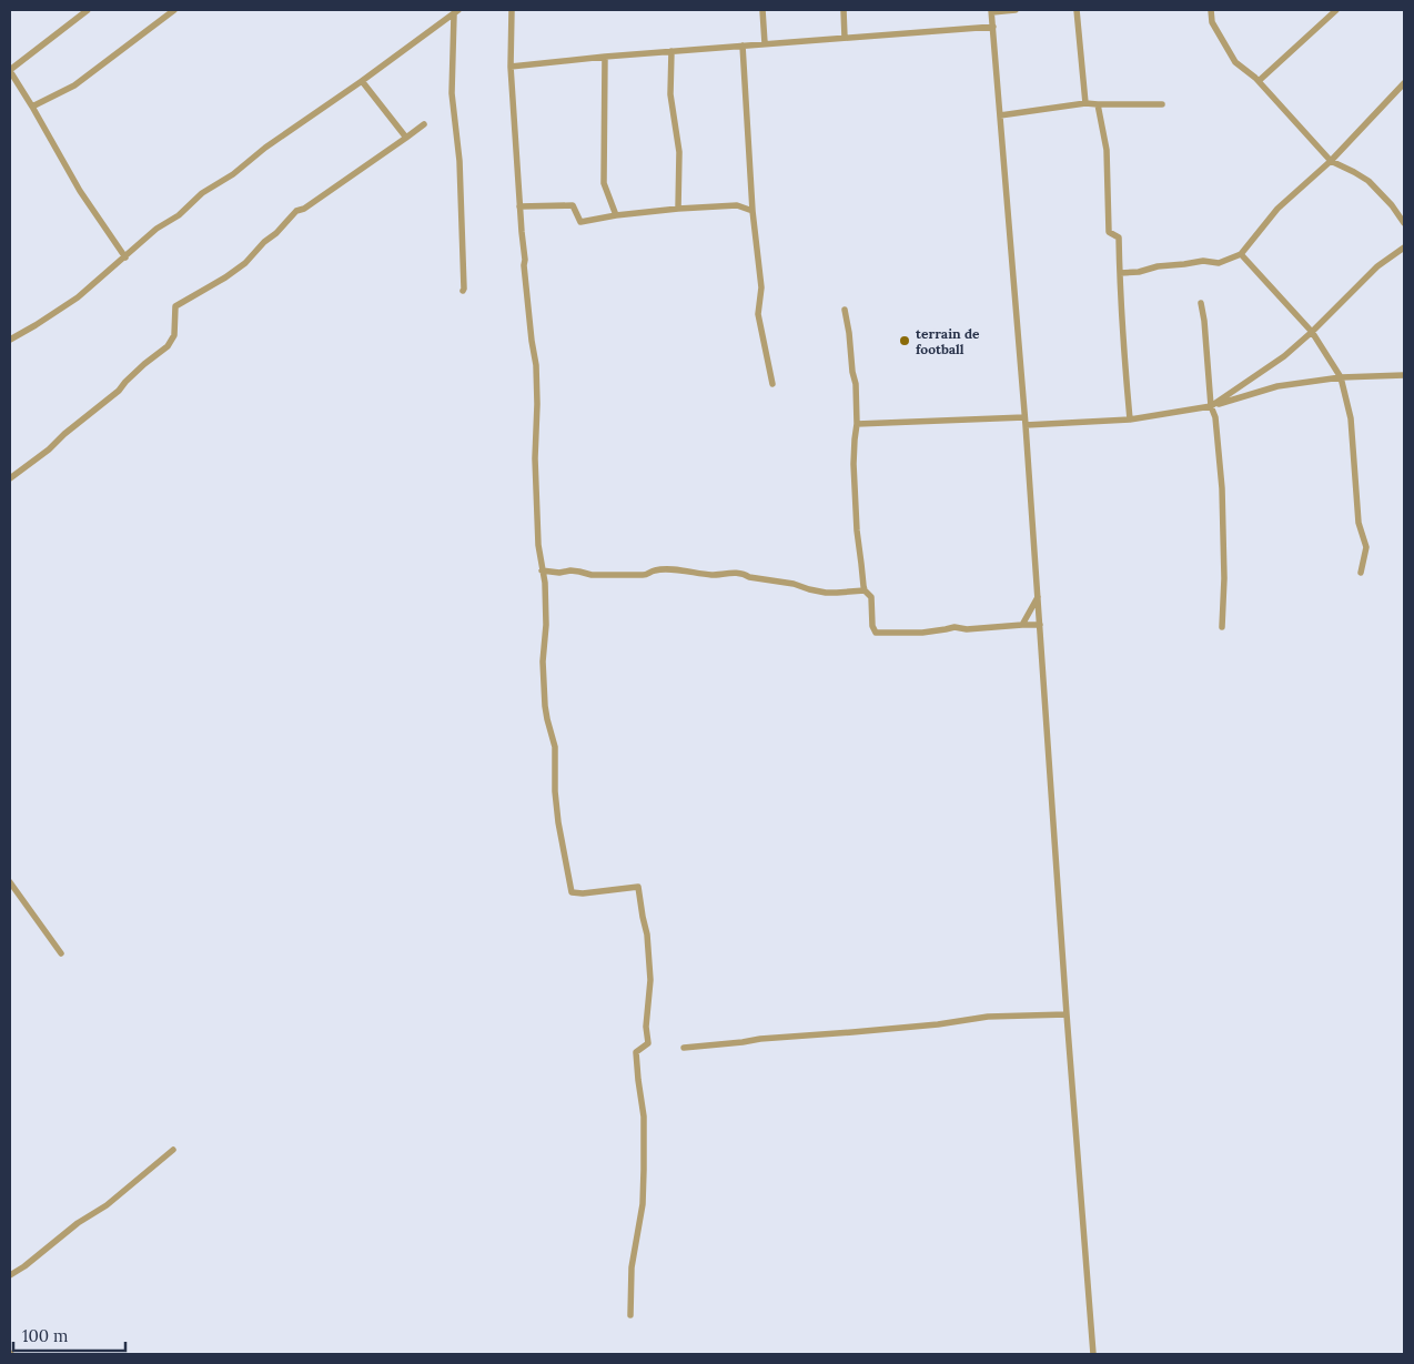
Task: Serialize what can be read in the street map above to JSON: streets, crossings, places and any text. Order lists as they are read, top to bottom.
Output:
{
  "places": ["terrain de football"],
  "scale_bar": "100 m"
}
